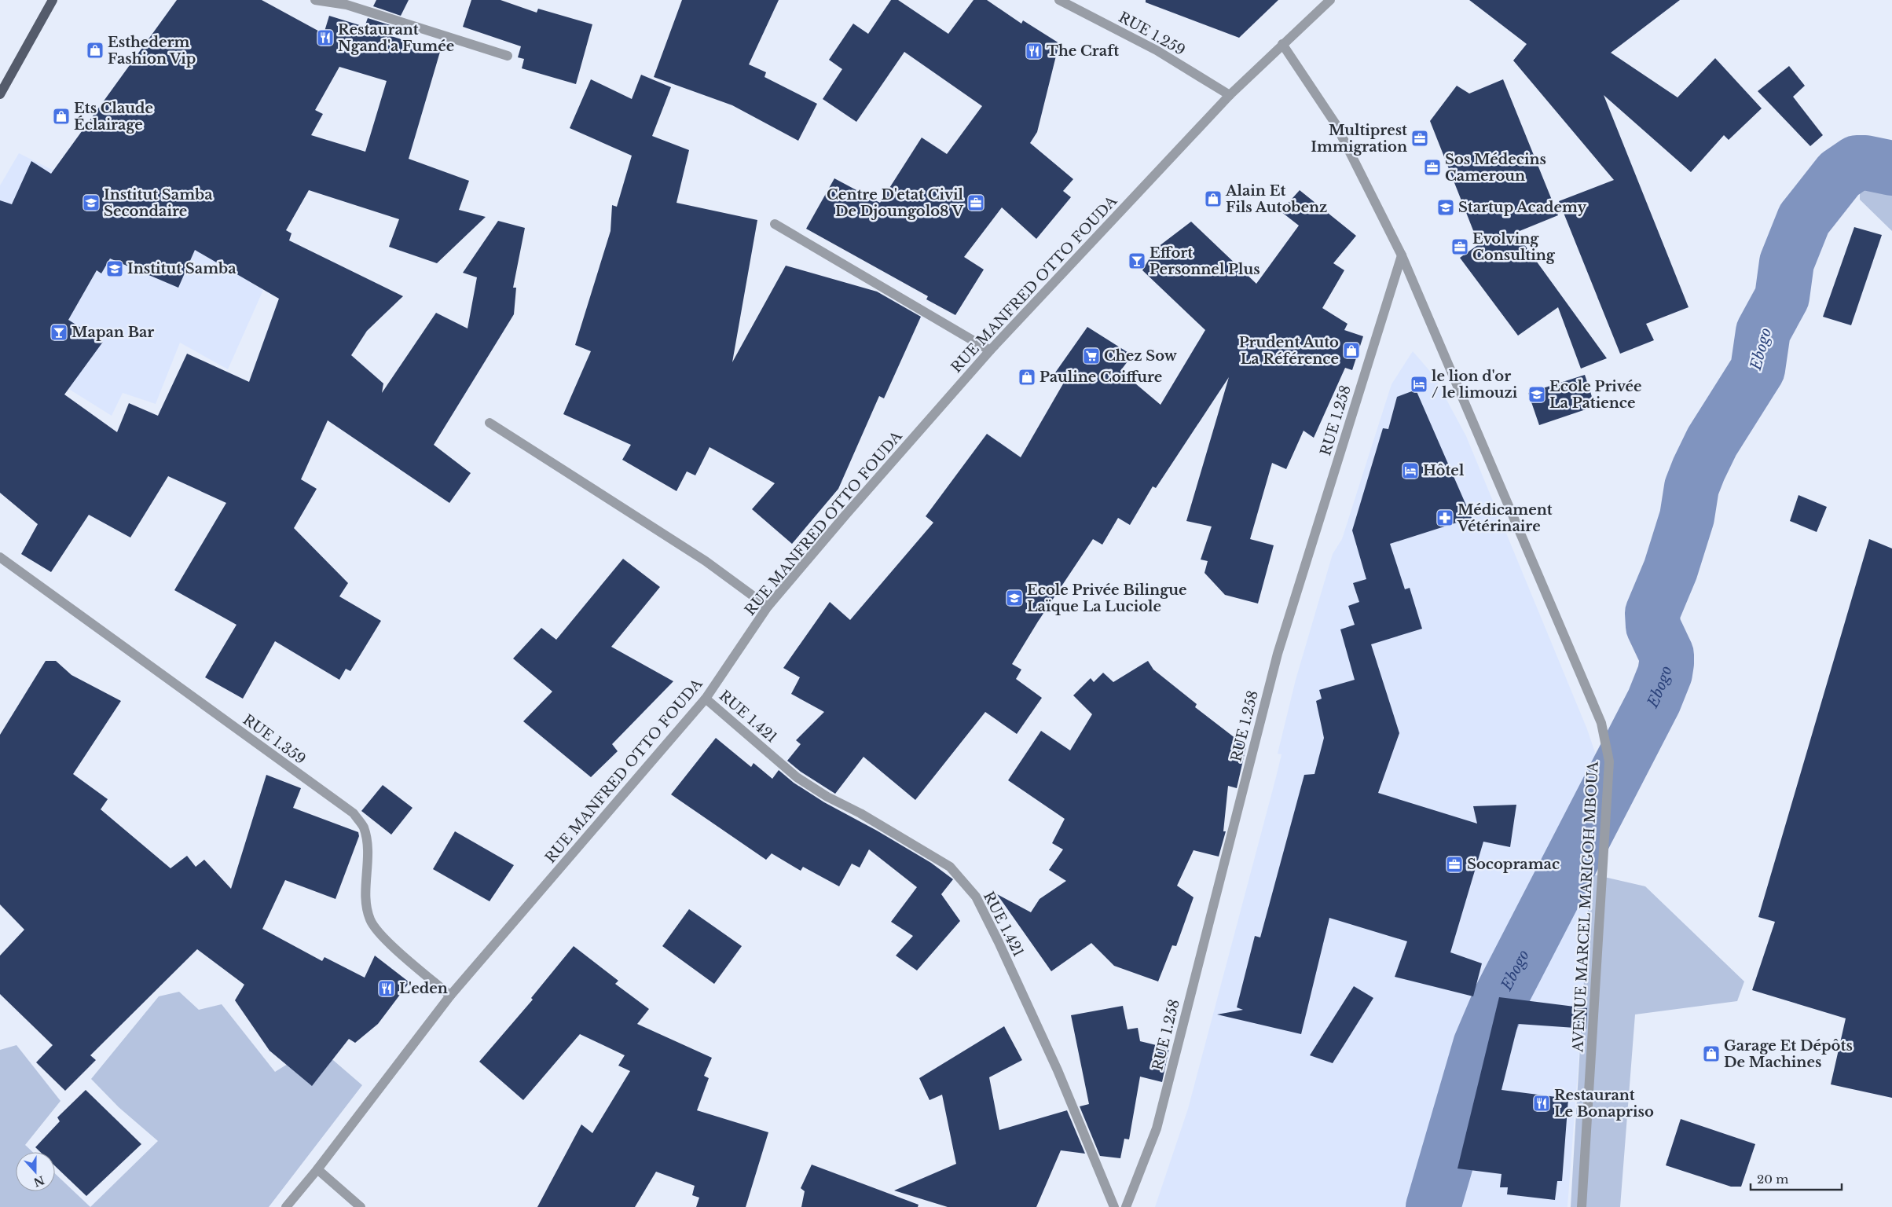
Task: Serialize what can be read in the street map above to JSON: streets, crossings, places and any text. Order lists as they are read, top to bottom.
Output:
{
  "streets": {
    "street": [
      "RUE 1.259",
      "RUE MANFRED OTTO FOUDA",
      "RUE 1.258",
      "RUE 1.421",
      "RUE 1.359",
      "AVENUE MARCEL MARIGOH MBOUA"
    ]
  },
  "crossings": [
    ["RUE 1.259", "RUE MANFRED OTTO FOUDA"],
    ["RUE MANFRED OTTO FOUDA", "RUE 1.421"],
    ["RUE MANFRED OTTO FOUDA", "RUE 1.359"],
    ["RUE MANFRED OTTO FOUDA", "AVENUE MARCEL MARIGOH MBOUA"],
    ["RUE 1.258", "AVENUE MARCEL MARIGOH MBOUA"]
  ],
  "water": ["Ebogo"],
  "places": {
    "restaurant": [
      "Restaurant Ngand'a Fumée",
      "The Craft",
      "L'eden",
      "Restaurant Le Bonapriso"
    ],
    "shop": [
      "Esthederm Fashion Vip",
      "Ets Claude Éclairage",
      "Alain Et Fils Autobenz",
      "Prudent Auto La Référence",
      "Pauline Coiffure",
      "Garage Et Dépôts De Machines"
    ],
    "office": [
      "Multiprest Immigration",
      "Sos Médecins Cameroun",
      "Centre D'etat Civil De Djoungolo8 V",
      "Evolving Consulting",
      "Socopramac"
    ],
    "school or university": [
      "Institut Samba Secondaire",
      "Startup Academy",
      "Institut Samba",
      "Ecole Privée La Patience",
      "Ecole Privée Bilingue Laïque La Luciole"
    ],
    "bar": ["Effort Personnel Plus", "Mapan Bar"],
    "supermarket": ["Chez Sow"],
    "hotel": ["le lion d'or / le limouzi", "Hôtel"],
    "pharmacy": ["Médicament Vétérinaire"]
  },
  "scale_bar": "20 m",
  "north": "bottom"
}
